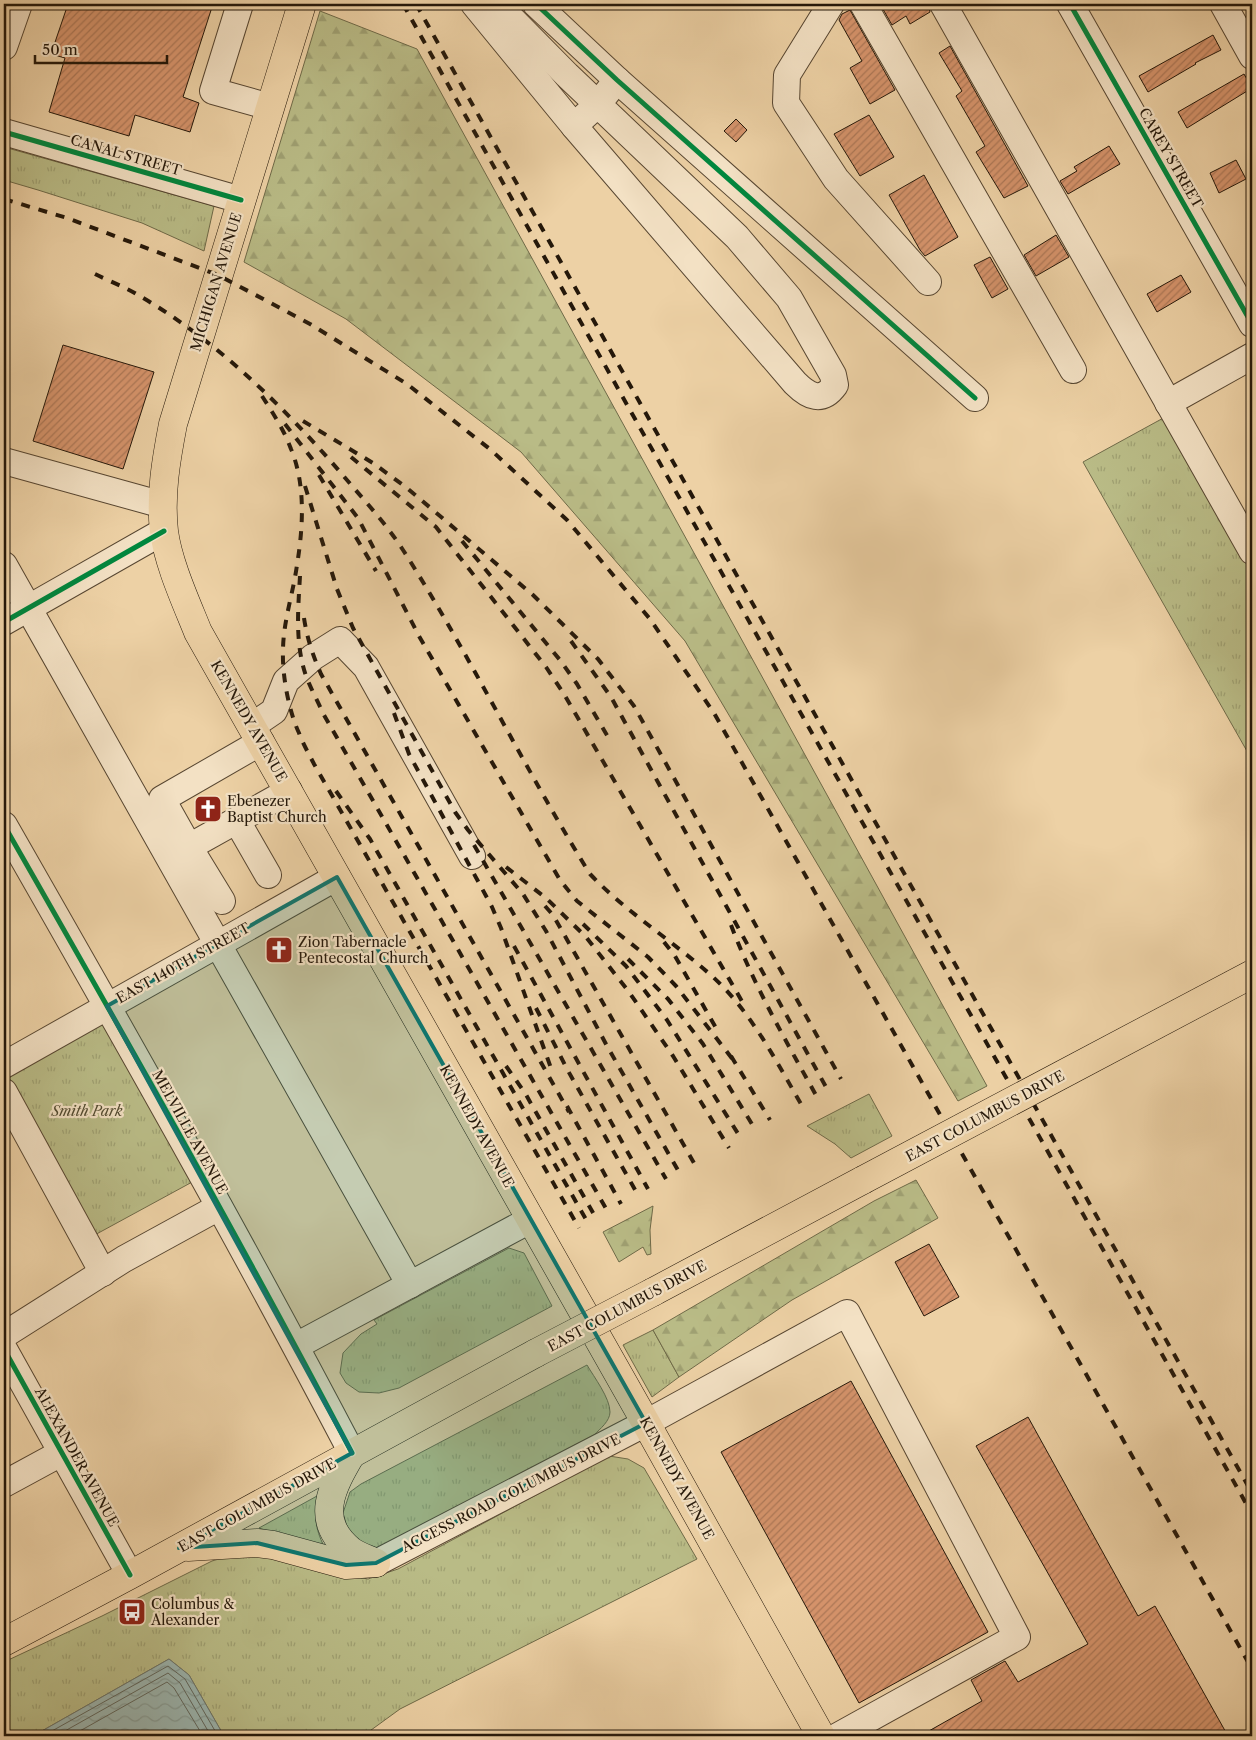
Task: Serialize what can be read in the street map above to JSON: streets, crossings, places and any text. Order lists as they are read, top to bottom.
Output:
{
  "streets": {
    "main road": ["MICHIGAN AVENUE", "KENNEDY AVENUE", "EAST COLUMBUS DRIVE"],
    "street": [
      "CANAL STREET",
      "CAREY STREET",
      "EAST 140TH STREET",
      "MELVILLE AVENUE",
      "ALEXANDER AVENUE",
      "ACCESS ROAD COLUMBUS DRIVE"
    ]
  },
  "crossings": [
    ["CANAL STREET", "MICHIGAN AVENUE"],
    ["MICHIGAN AVENUE", "KENNEDY AVENUE"],
    ["KENNEDY AVENUE", "EAST 140TH STREET"],
    ["KENNEDY AVENUE", "ACCESS ROAD COLUMBUS DRIVE"],
    ["EAST 140TH STREET", "MELVILLE AVENUE"],
    ["EAST COLUMBUS DRIVE", "MELVILLE AVENUE"],
    ["EAST COLUMBUS DRIVE", "ALEXANDER AVENUE"]
  ],
  "parks": ["Smith Park"],
  "places": {
    "church": ["Ebenezer Baptist Church", "Zion Tabernacle Pentecostal Church"],
    "bus stop": ["Columbus & Alexander"]
  },
  "scale_bar": "50 m"
}
